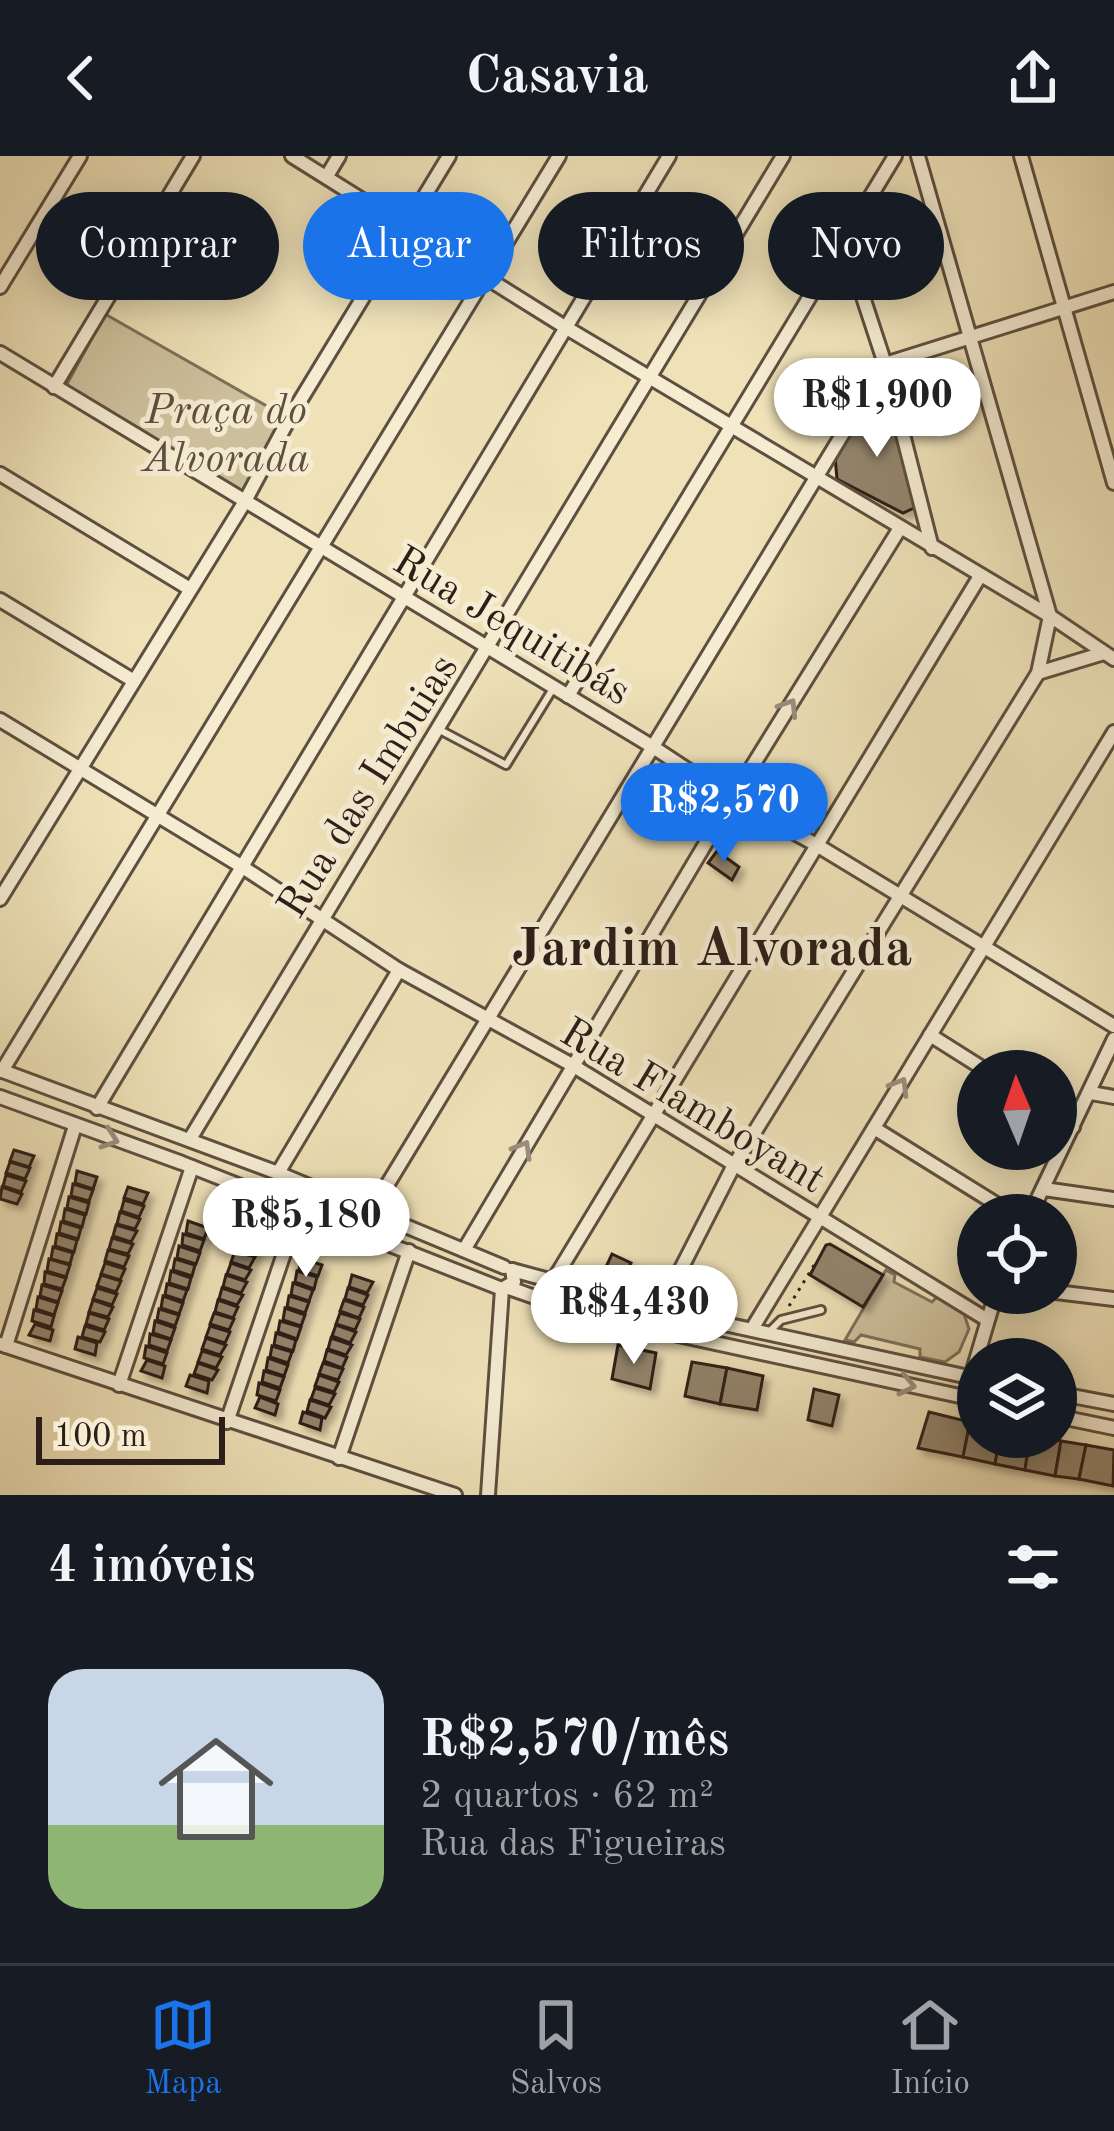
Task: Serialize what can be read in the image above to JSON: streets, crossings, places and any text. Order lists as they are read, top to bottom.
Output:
{
  "streets": {
    "street": ["Rua Jequitibás", "Rua das Imbuias", "Rua Flamboyant"]
  },
  "crossings": [
    ["Rua Jequitibás", "Rua das Imbuias"],
    ["Rua das Imbuias", "Rua Flamboyant"]
  ],
  "districts": ["Jardim Alvorada"],
  "parks": ["Praça do Alvorada"],
  "scale_bar": "100 m",
  "north": "top",
  "page": {
    "header": "Casavia",
    "chip": [
      "Comprar",
      "Alugar",
      "Filtros",
      "Novo"
    ],
    "price": [
      "R$1,900",
      "R$2,570",
      "R$5,180",
      "R$4,430"
    ],
    "scale": "100 m",
    "heading": "4 imóveis",
    "list": [
      {
        "name": "R$2,570/mês",
        "note": "2 quartos · 62 m² · Rua das Figueiras"
      }
    ],
    "tabs": ["Mapa", "Salvos", "Início"]
  }
}
